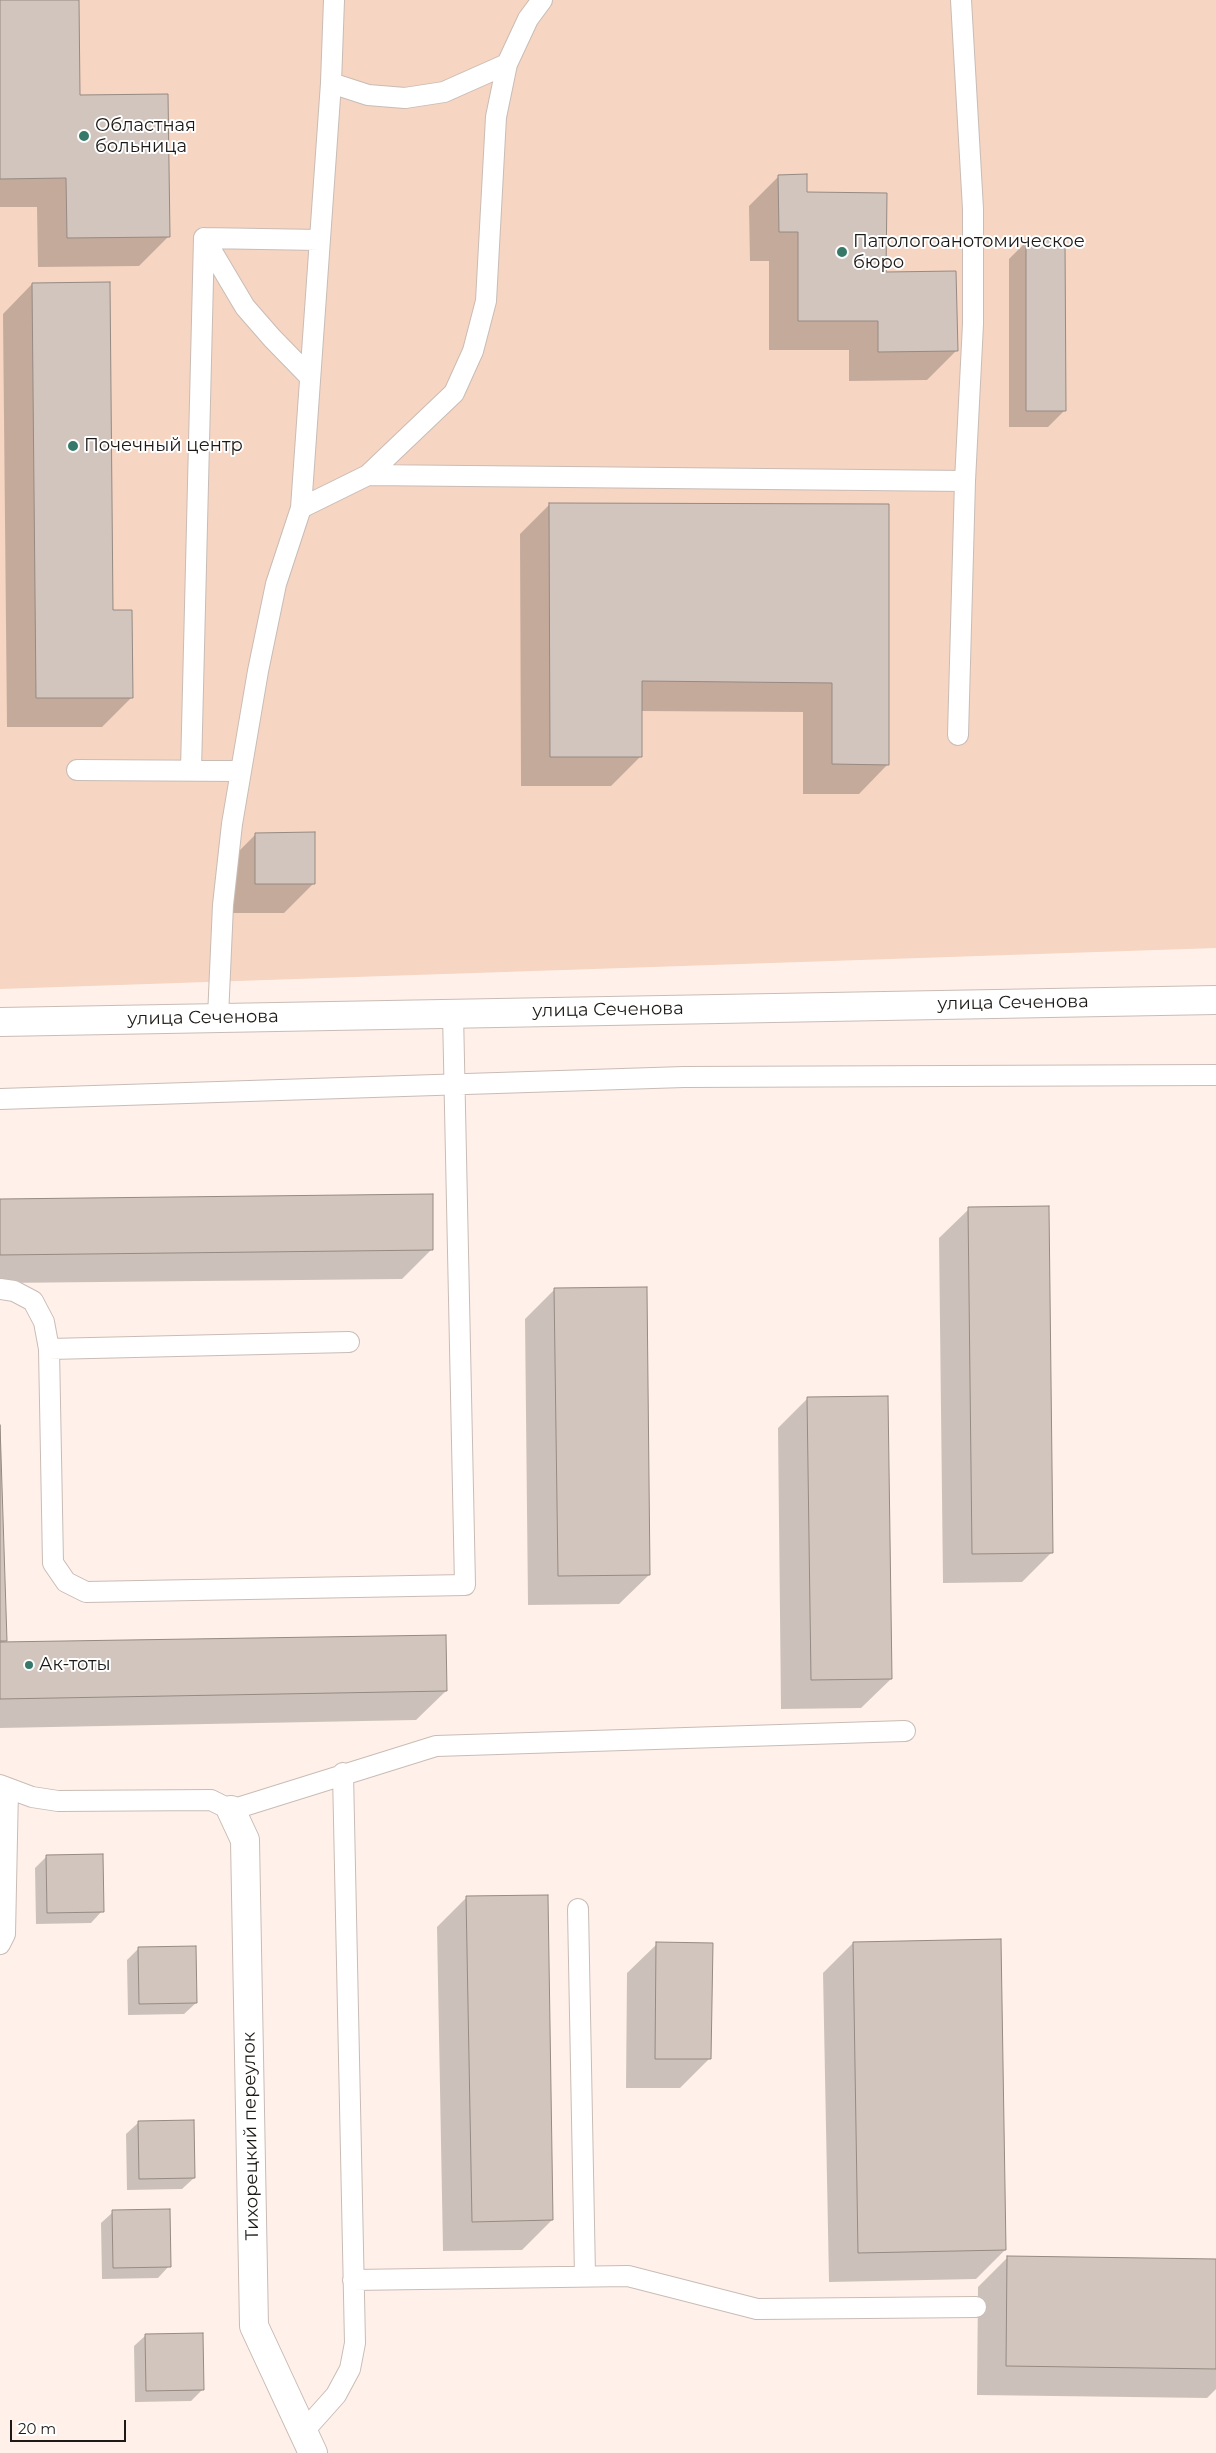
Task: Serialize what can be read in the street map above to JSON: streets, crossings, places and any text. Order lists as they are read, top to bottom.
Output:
{
  "streets": {
    "street": ["улица Сеченова", "Тихорецкий переулок"]
  },
  "places": [
    "Областная больница",
    "Патологоанотомическое бюро",
    "Почечный центр",
    "Ак-тоты"
  ],
  "scale_bar": "20 m"
}
